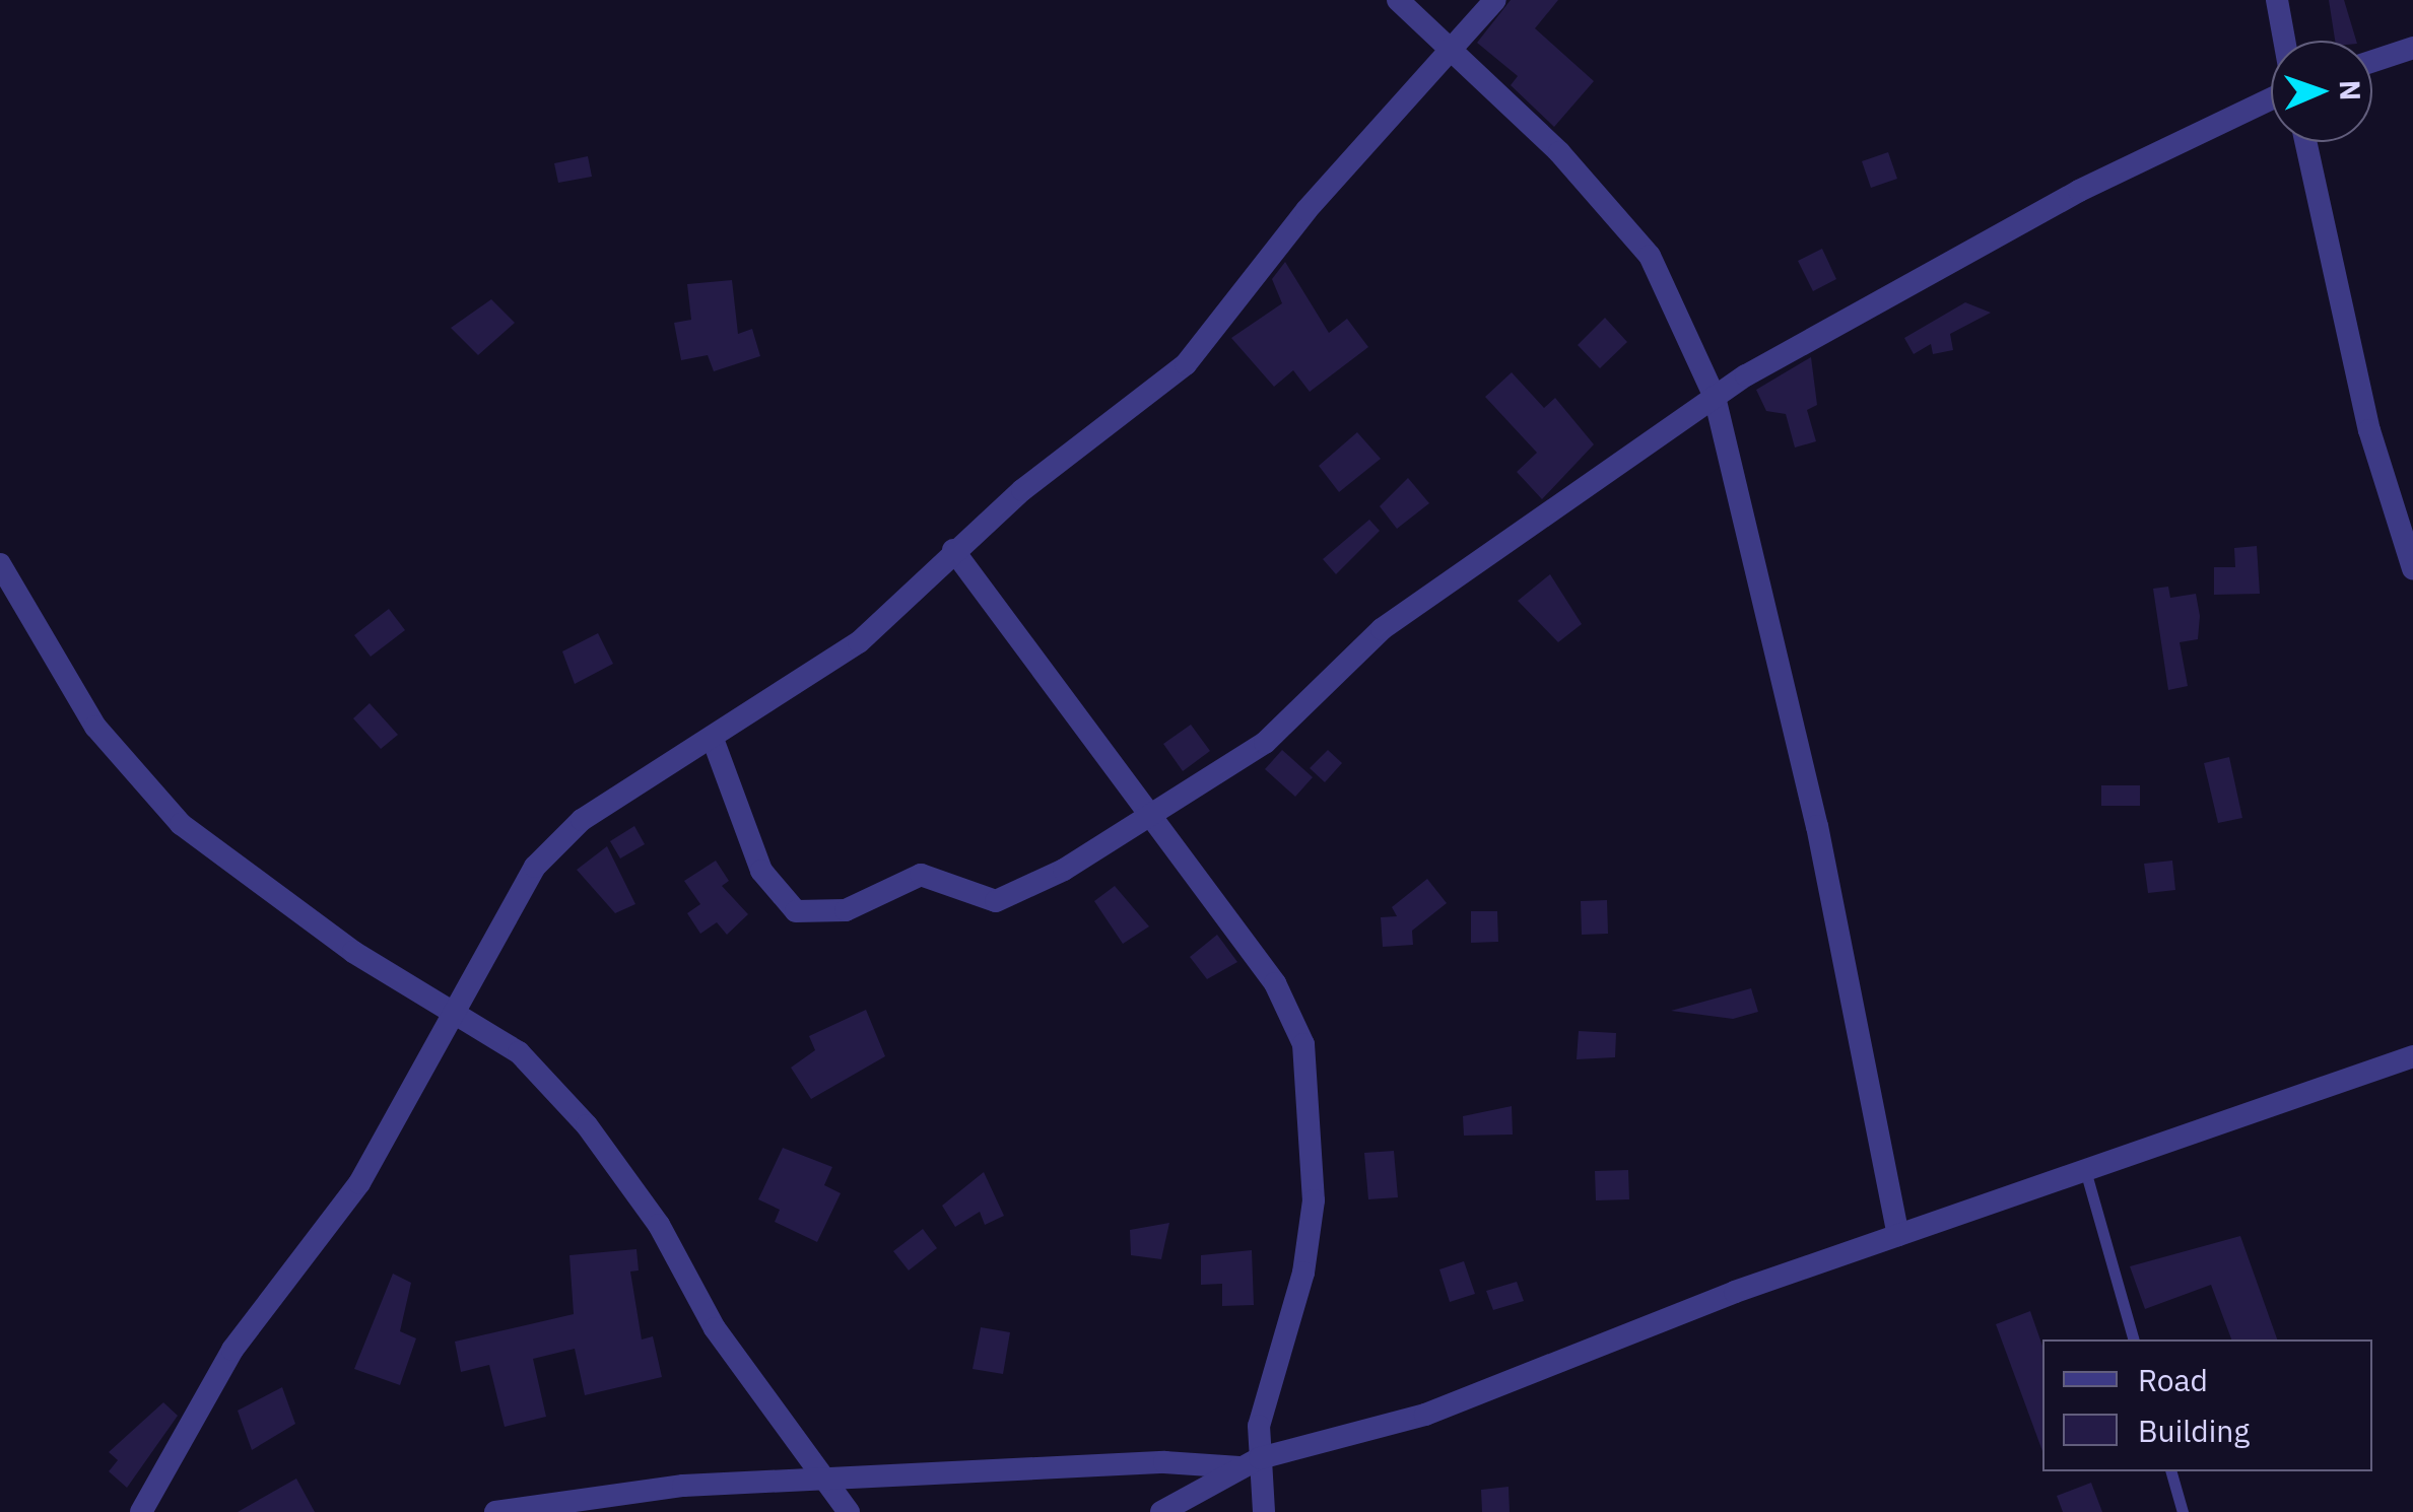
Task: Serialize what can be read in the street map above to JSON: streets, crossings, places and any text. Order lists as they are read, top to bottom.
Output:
{
  "legend": ["Road", "Building"],
  "north": "right"
}
